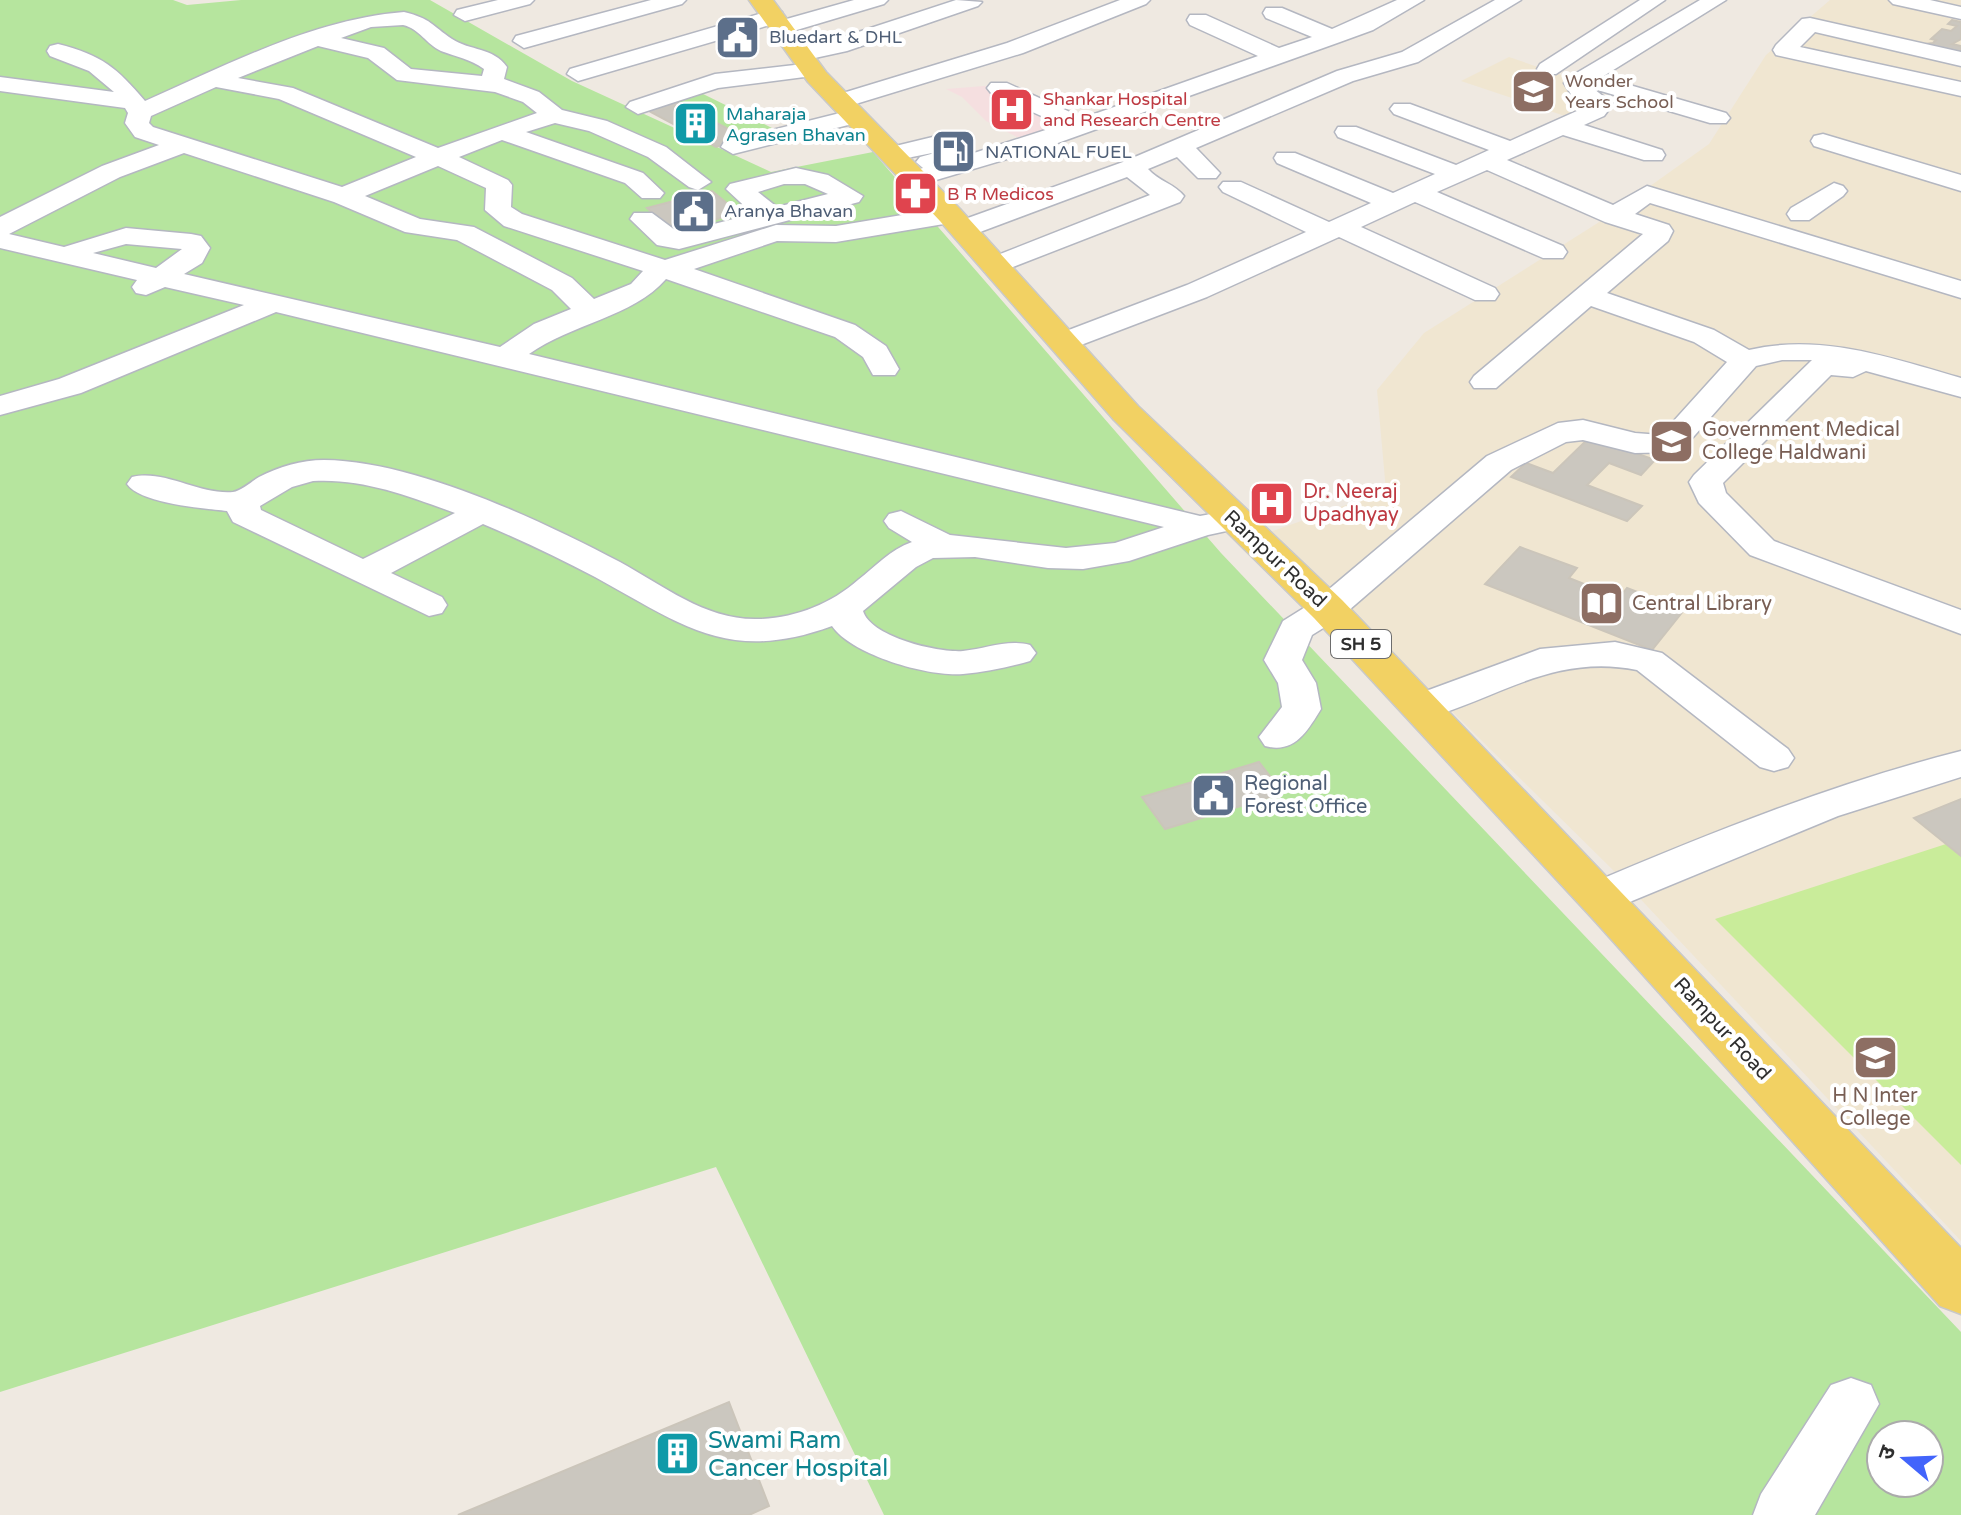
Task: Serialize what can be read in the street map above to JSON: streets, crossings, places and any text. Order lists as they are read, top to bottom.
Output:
{
  "streets": {
    "main road": ["Rampur Road", "SH 5"]
  },
  "places": {
    "public building": ["Bluedart & DHL", "Aranya Bhavan", "Regional Forest Office"],
    "school or university": ["Wonder Years School", "Government Medical College Haldwani", "H N Inter College"],
    "hospital": ["Shankar Hospital and Research Centre", "Dr. Neeraj Upadhyay"],
    "building": ["Maharaja Agrasen Bhavan", "Swami Ram Cancer Hospital"],
    "fuel station": ["NATIONAL FUEL"],
    "pharmacy": ["B R Medicos"],
    "library": ["Central Library"]
  },
  "north": "left"
}
